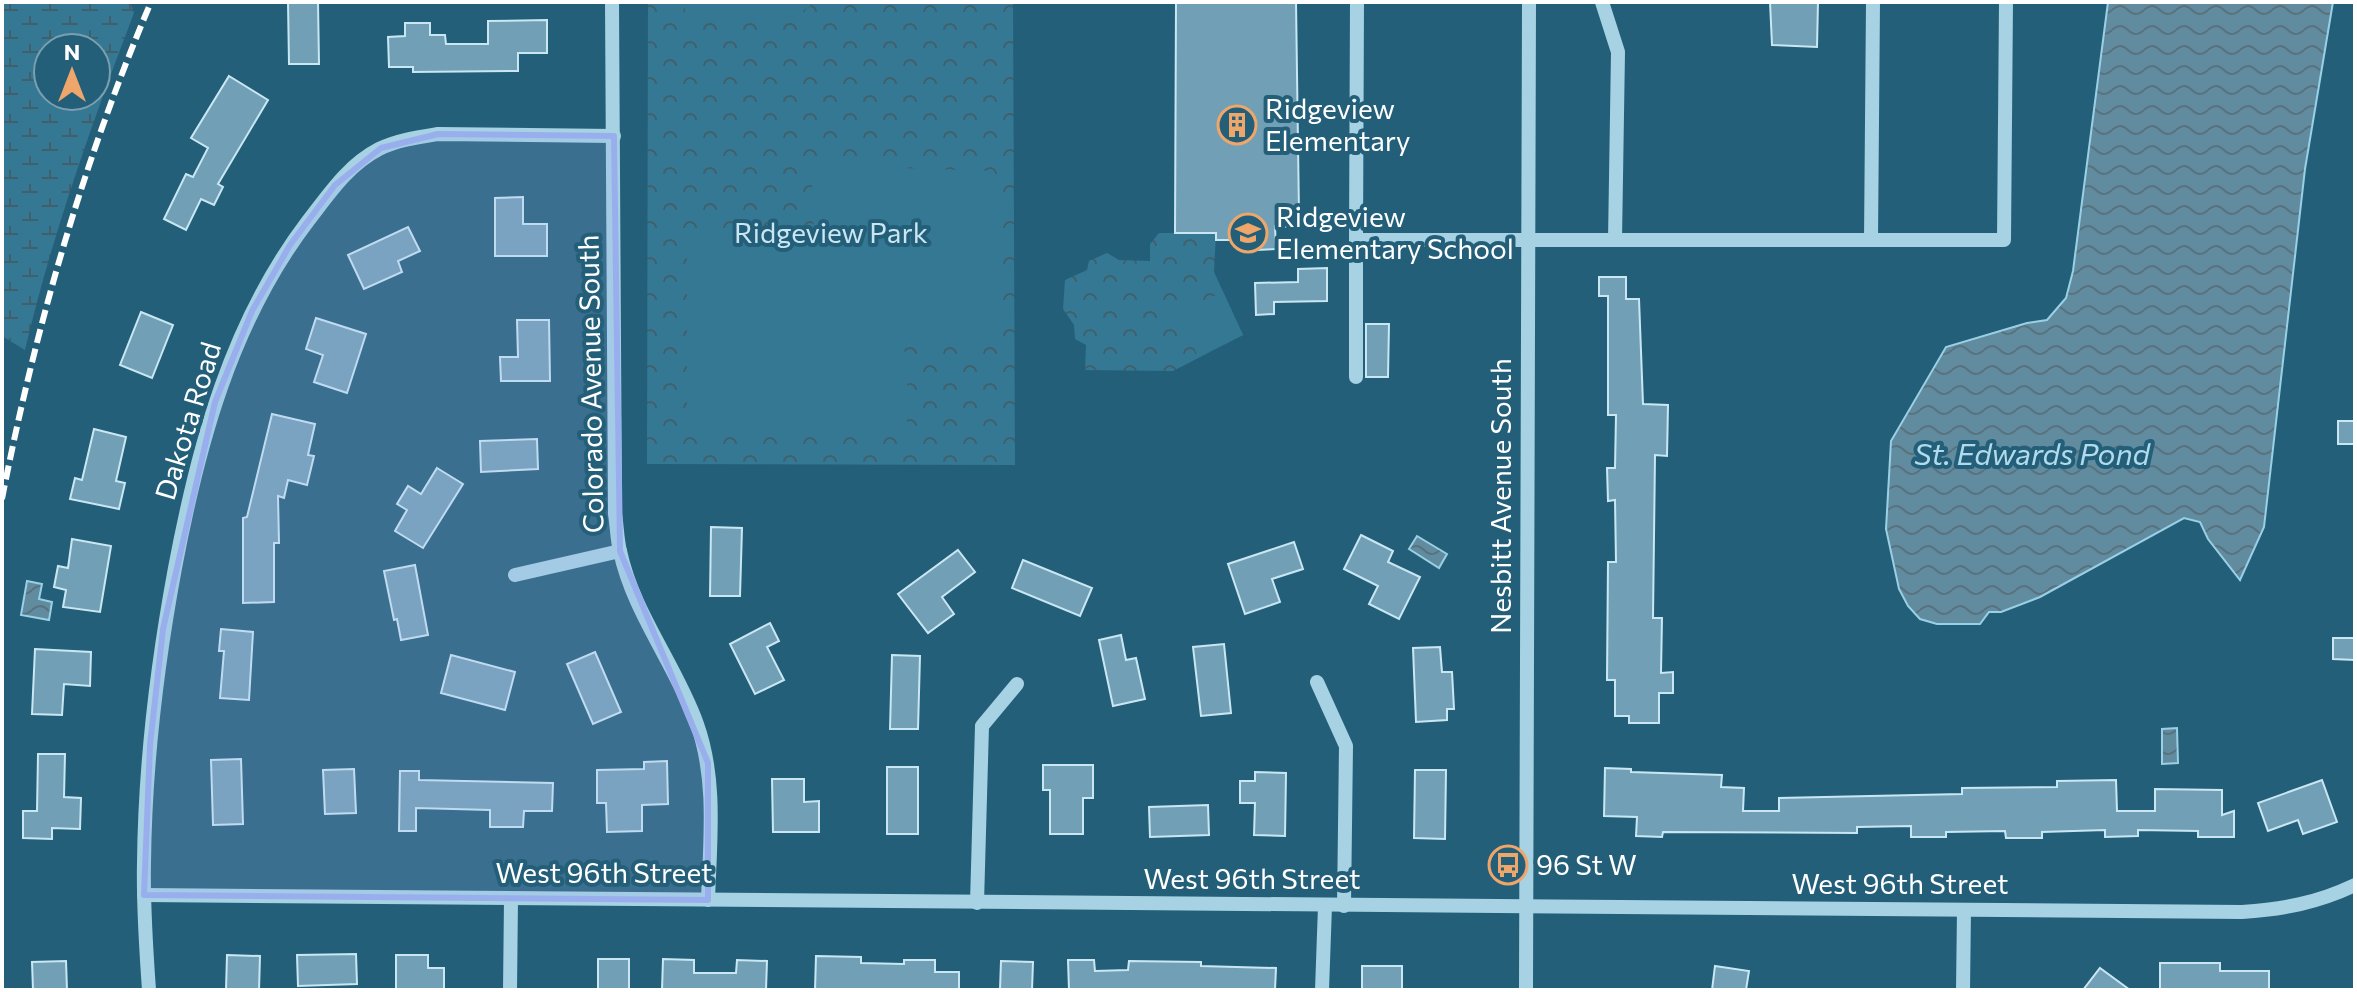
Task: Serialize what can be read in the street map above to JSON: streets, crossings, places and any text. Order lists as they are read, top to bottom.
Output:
{
  "streets": {
    "street": [
      "Colorado Avenue South",
      "Dakota Road",
      "Nesbitt Avenue South",
      "West 96th Street"
    ]
  },
  "crossings": [
    ["Colorado Avenue South", "Dakota Road"],
    ["Colorado Avenue South", "West 96th Street"],
    ["Dakota Road", "West 96th Street"],
    ["Nesbitt Avenue South", "West 96th Street"]
  ],
  "water": ["St. Edwards Pond"],
  "parks": ["Ridgeview Park"],
  "places": {
    "building": ["Ridgeview Elementary"],
    "school or university": ["Ridgeview Elementary School"],
    "bus stop": ["96 St W"]
  },
  "north": "top"
}
